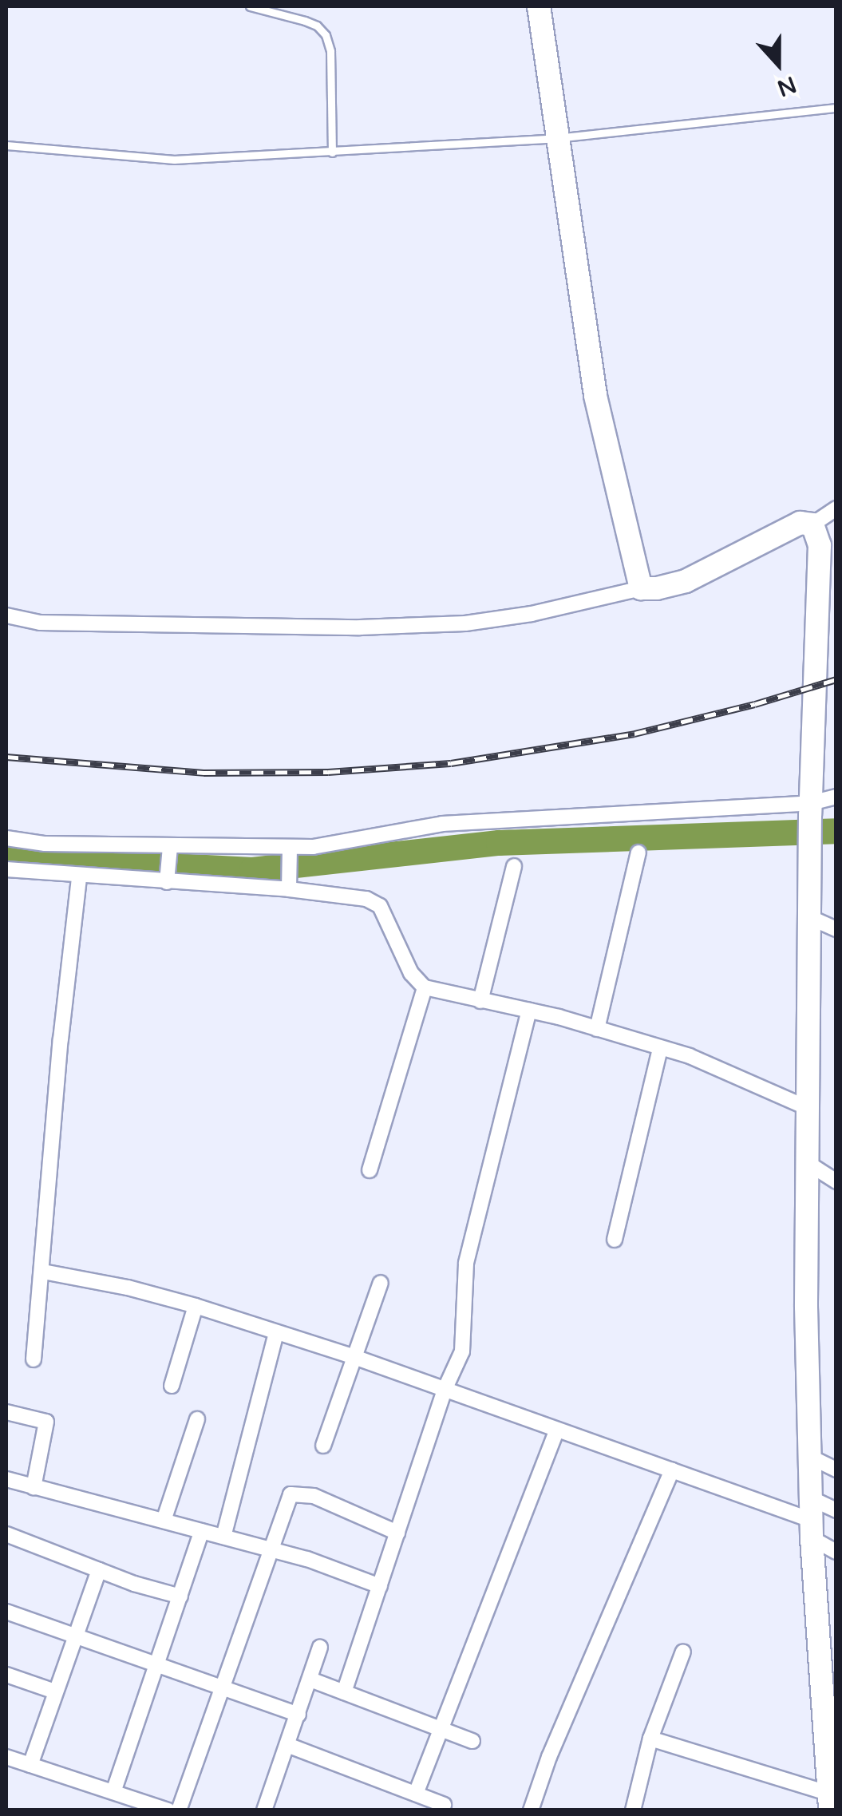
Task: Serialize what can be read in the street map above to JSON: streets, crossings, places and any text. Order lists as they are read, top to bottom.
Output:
{
  "north": "bottom"
}
